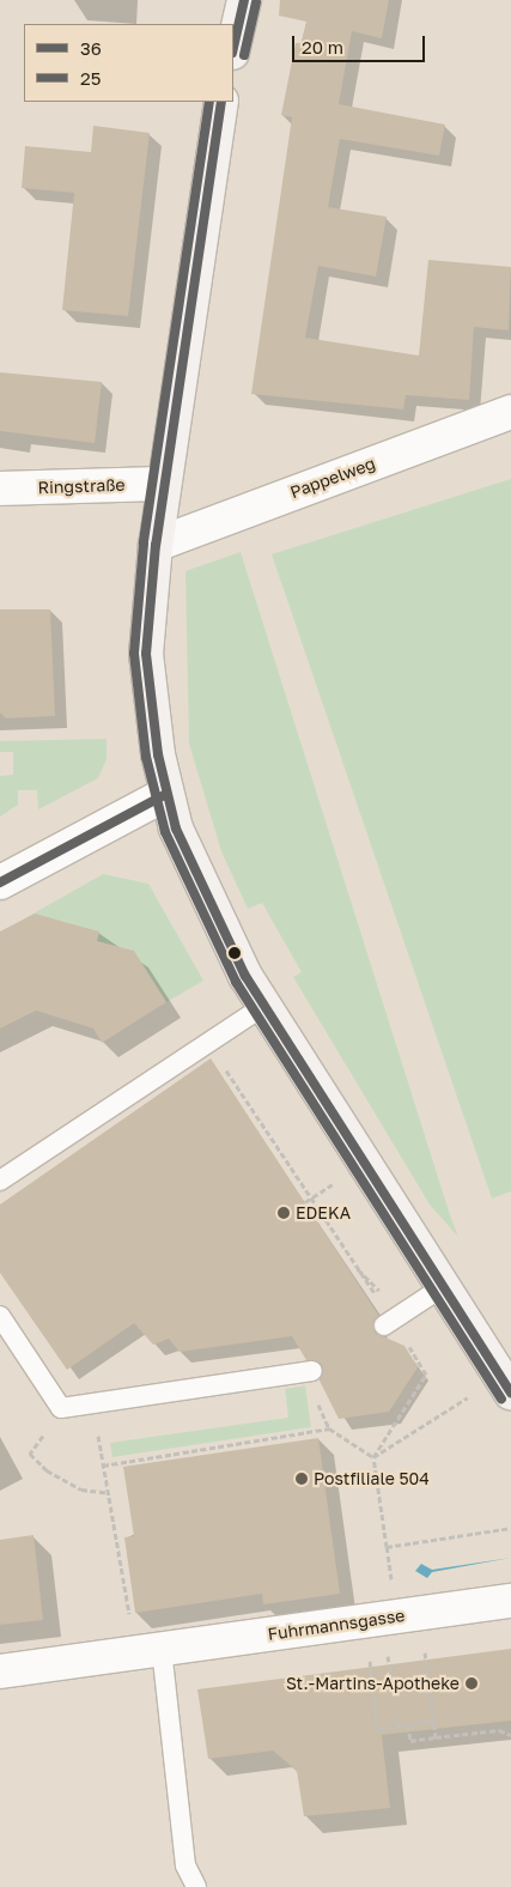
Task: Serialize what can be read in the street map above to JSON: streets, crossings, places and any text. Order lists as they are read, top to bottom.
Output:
{
  "streets": {
    "street": ["Pappelweg", "Ringstraße", "Fuhrmannsgasse"]
  },
  "places": ["EDEKA", "Postfiliale 504", "St.-Martins-Apotheke"],
  "lines": ["transit line 36", "transit line 25"],
  "legend": ["36", "25"],
  "scale_bar": "20 m"
}
